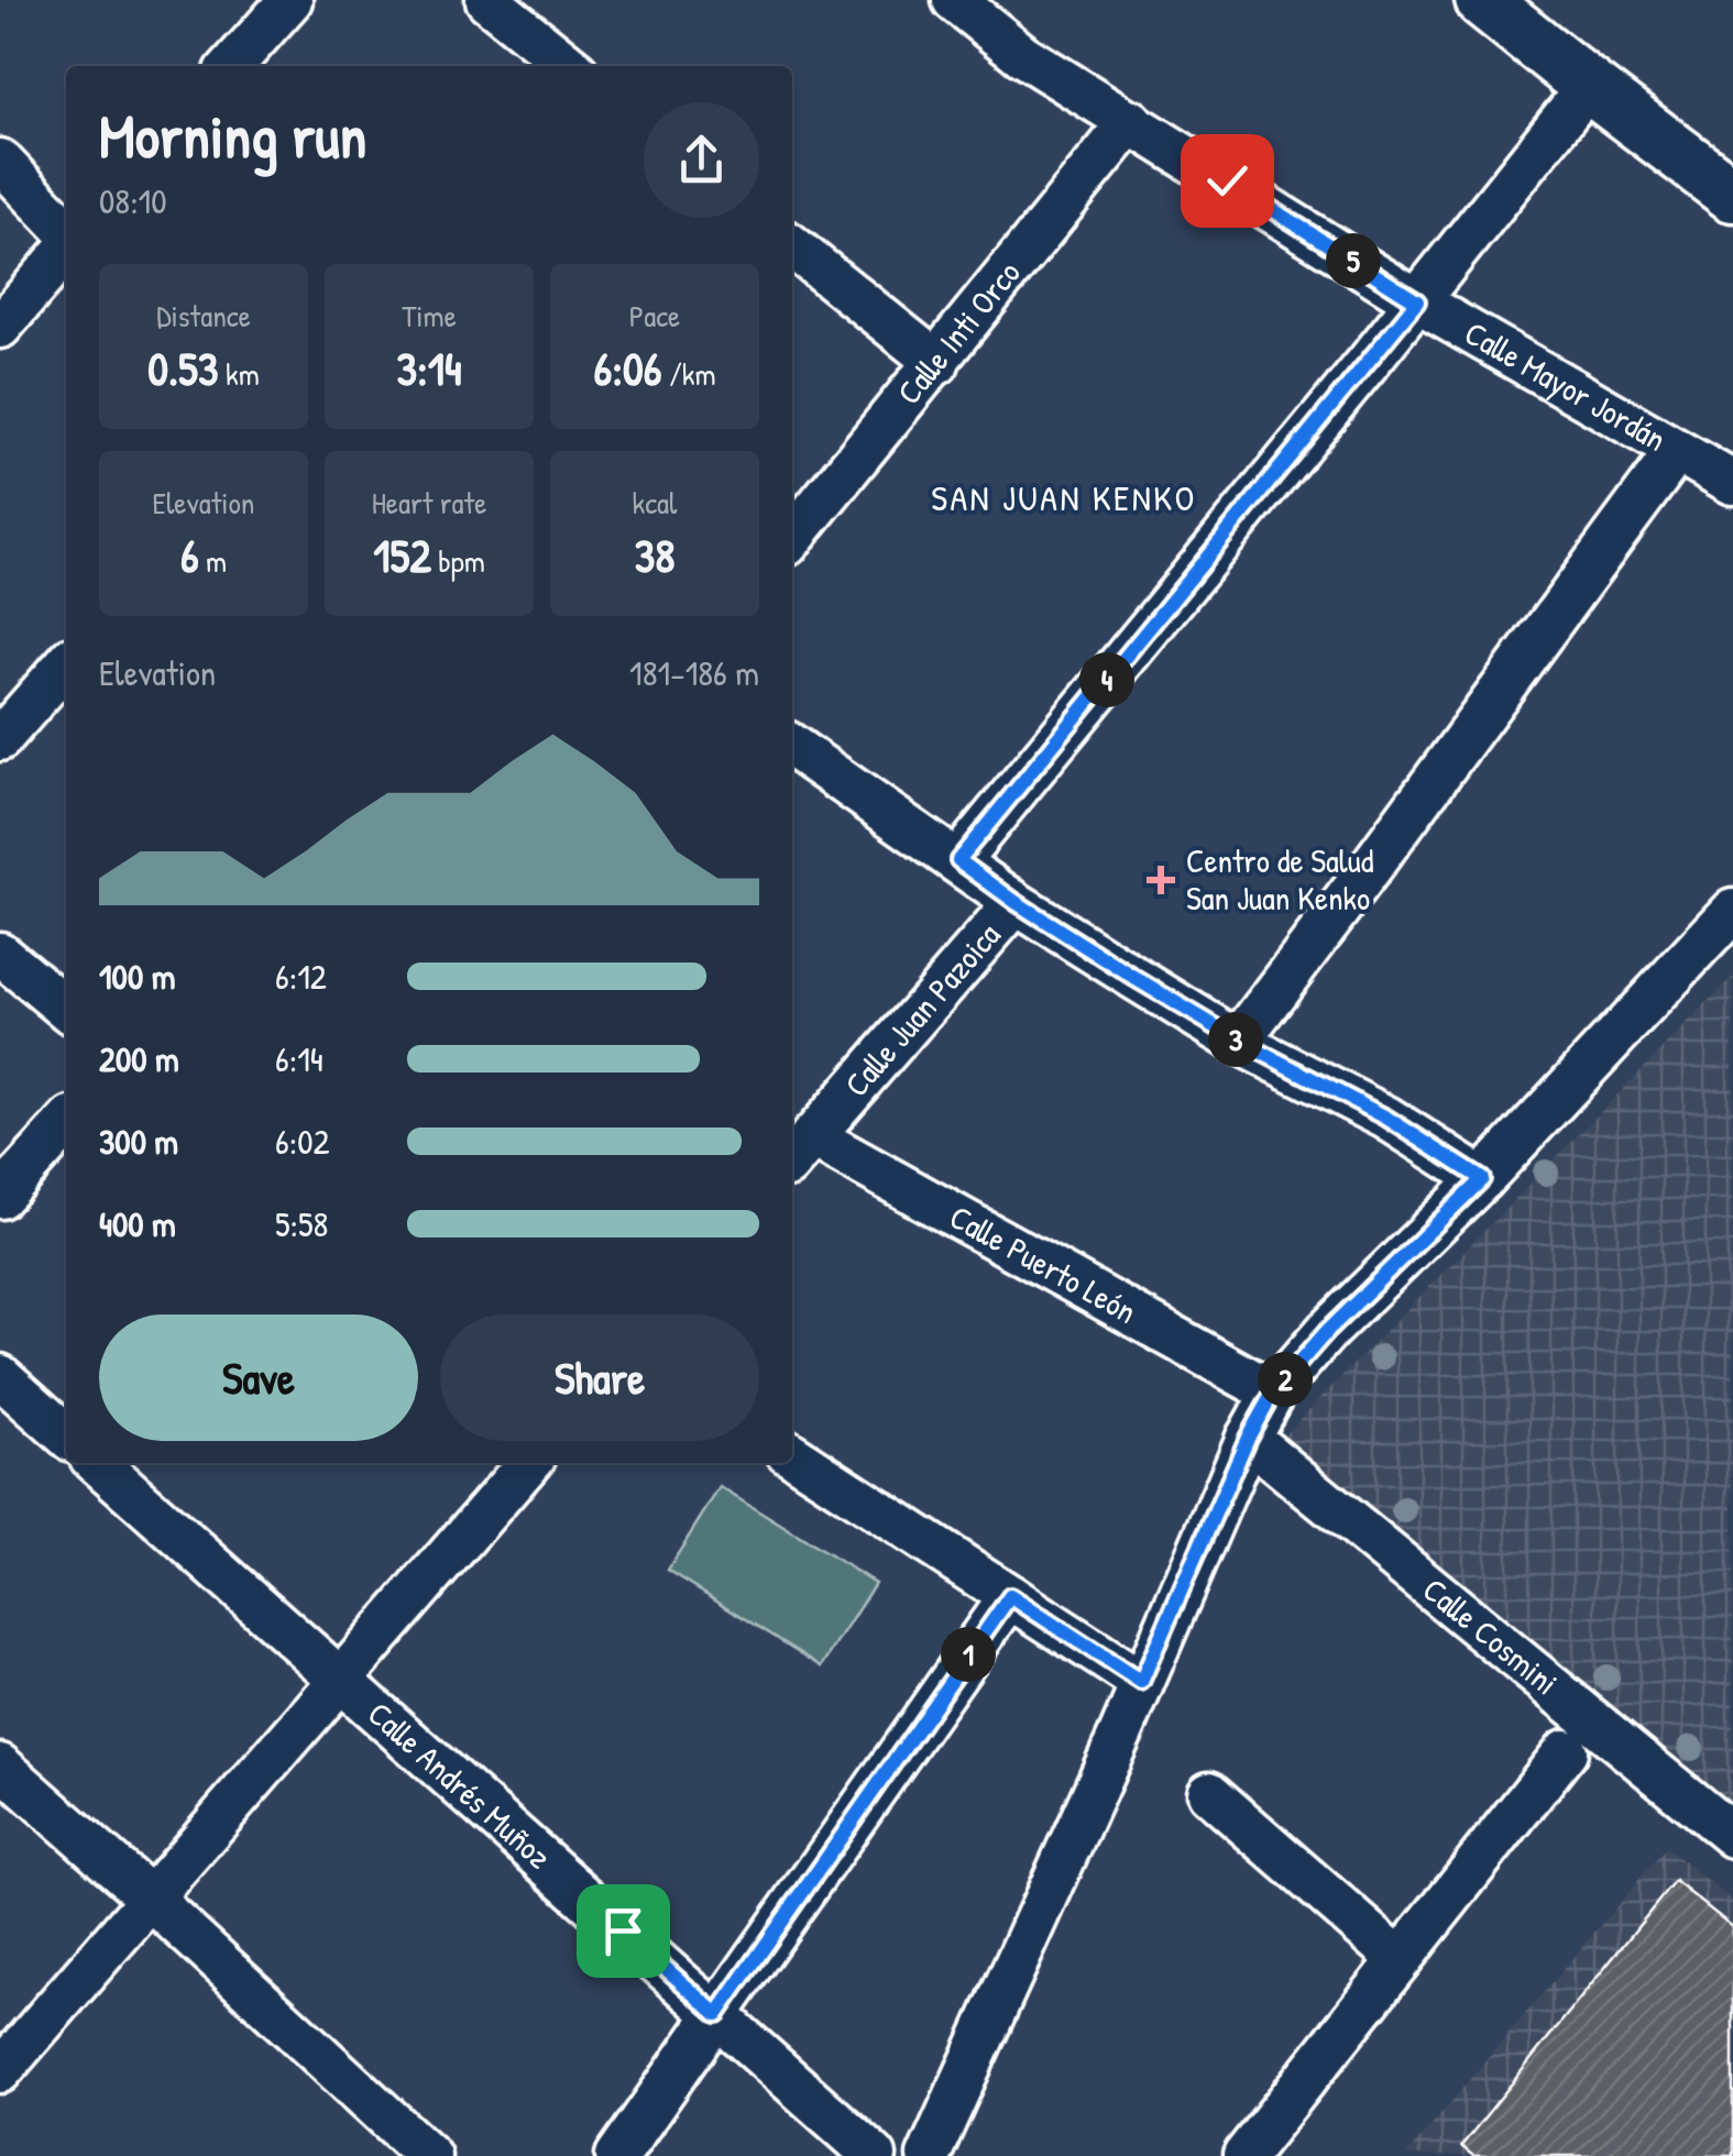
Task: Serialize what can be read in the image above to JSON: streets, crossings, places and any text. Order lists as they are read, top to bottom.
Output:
{
  "streets": {
    "street": [
      "Calle Inti Orco",
      "Calle Mayor Jordán",
      "Calle Juan Pazoica",
      "Calle Puerto León",
      "Calle Cosmini",
      "Calle Andrés Muñoz"
    ]
  },
  "crossings": [
    ["Calle Inti Orco", "Calle Mayor Jordán"],
    ["Calle Juan Pazoica", "Calle Puerto León"]
  ],
  "districts": ["SAN JUAN KENKO"],
  "places": {
    "health": ["Centro de Salud San Juan Kenko"]
  },
  "page": {
    "heading": ["Morning run", "08:10"],
    "pins": [
      "5",
      "4",
      "3",
      "2",
      "1"
    ],
    "stats": [
      ["Distance", "0.53 km"],
      ["Time", "3:14"],
      ["Pace", "6:06 /km"],
      ["Elevation", "6 m"],
      ["Heart rate", "152 bpm"],
      ["kcal", "38"]
    ],
    "chart": ["Elevation", "181–186 m"],
    "list": [
      {
        "name": "100 m",
        "note": "6:12"
      },
      {
        "name": "200 m",
        "note": "6:14"
      },
      {
        "name": "300 m",
        "note": "6:02"
      },
      {
        "name": "400 m",
        "note": "5:58"
      }
    ],
    "buttons": ["Save", "Share"]
  }
}
